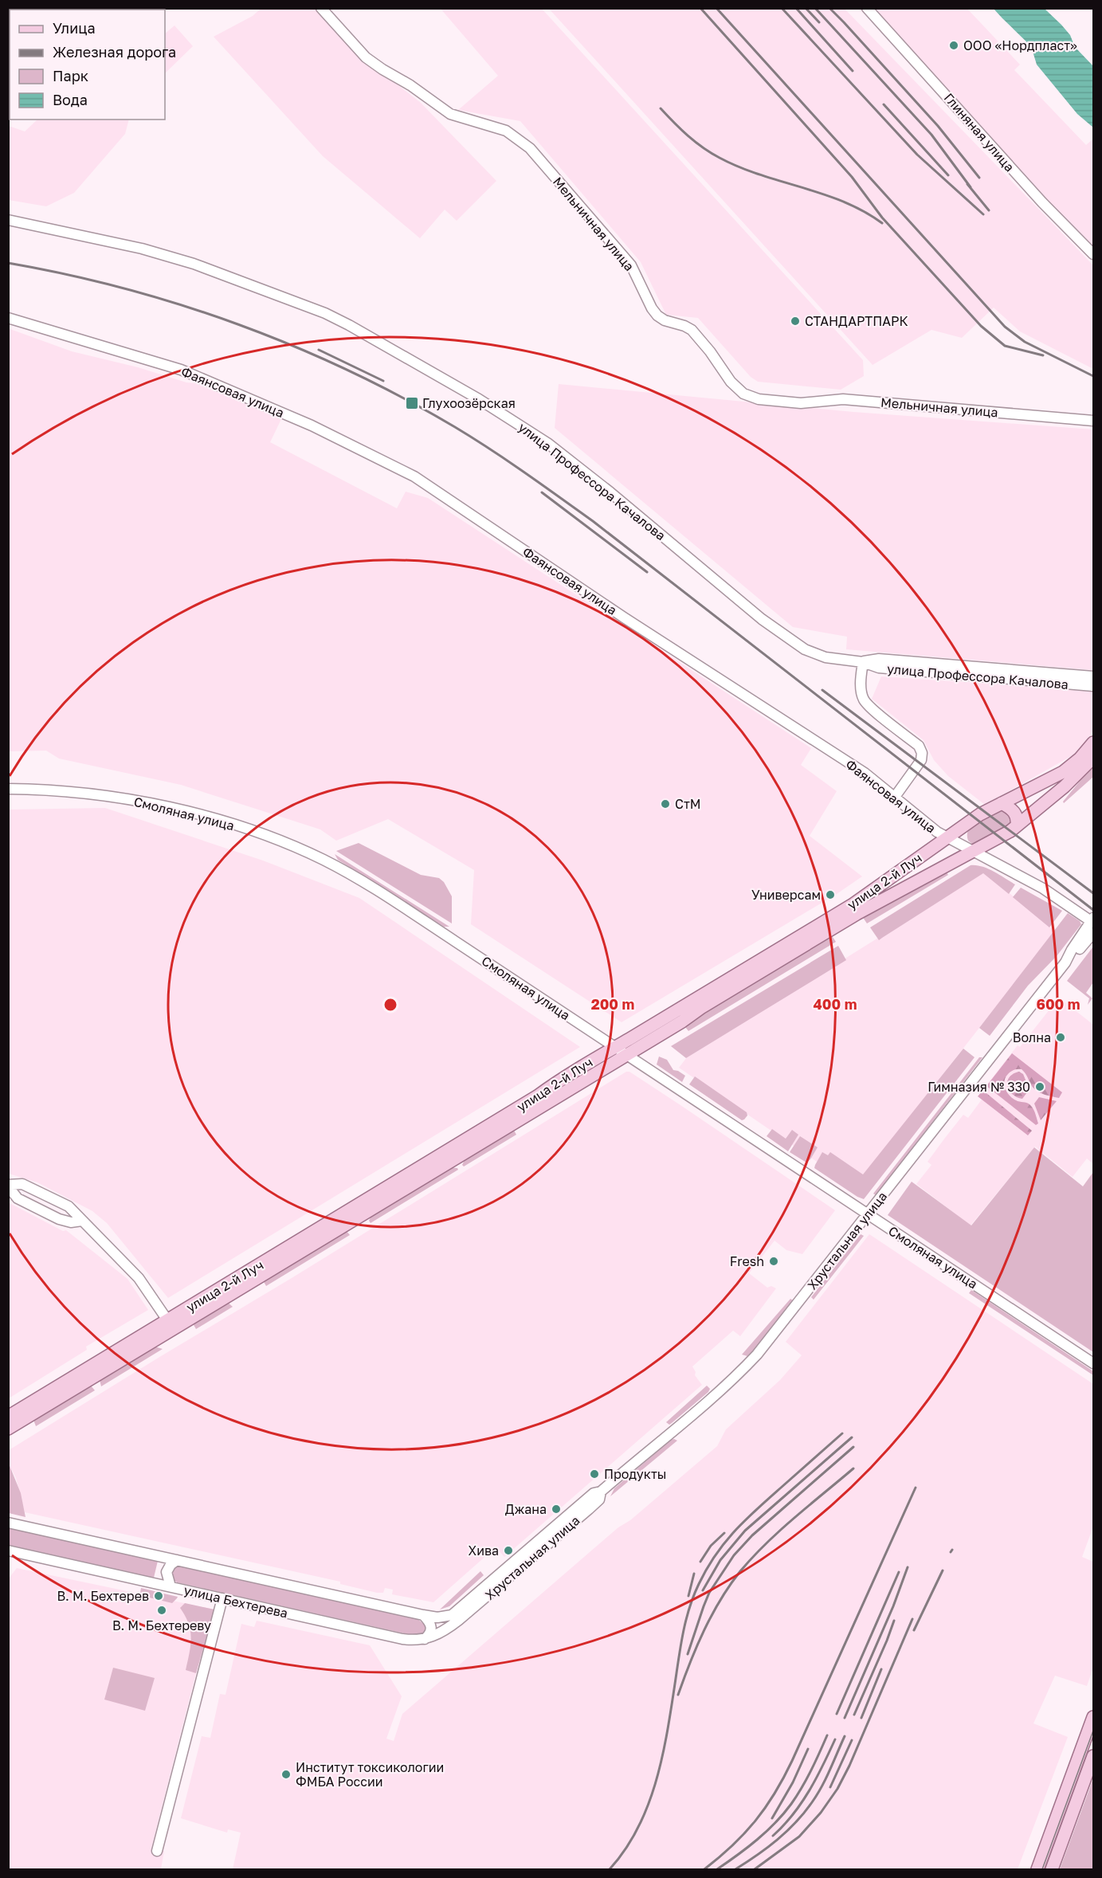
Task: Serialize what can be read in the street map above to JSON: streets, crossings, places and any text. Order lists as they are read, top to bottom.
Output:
{
  "streets": {
    "main road": ["улица 2-й Луч"],
    "street": [
      "Глиняная улица",
      "Мельничная улица",
      "Фаянсовая улица",
      "улица Профессора Качалова",
      "Смоляная улица",
      "Хрустальная улица",
      "улица Бехтерева"
    ]
  },
  "crossings": [
    ["Фаянсовая улица", "улица 2-й Луч"],
    ["Фаянсовая улица", "Хрустальная улица"],
    ["Смоляная улица", "улица 2-й Луч"],
    ["Смоляная улица", "Хрустальная улица"],
    ["Хрустальная улица", "улица Бехтерева"]
  ],
  "places": {
    "other": [
      "ООО «Нордпласт»",
      "СТАНДАРТПАРК",
      "СтМ",
      "Универсам",
      "Волна",
      "Гимназия № 330",
      "Fresh",
      "Продукты",
      "Джана",
      "Хива",
      "В. М. Бехтерев",
      "В. М. Бехтереву",
      "Институт токсикологии ФМБА России"
    ],
    "transit": ["Глухоозёрская"]
  },
  "legend": [
    "Улица",
    "Железная дорога",
    "Парк",
    "Вода"
  ],
  "rings": ["200 m", "400 m", "600 m"]
}
